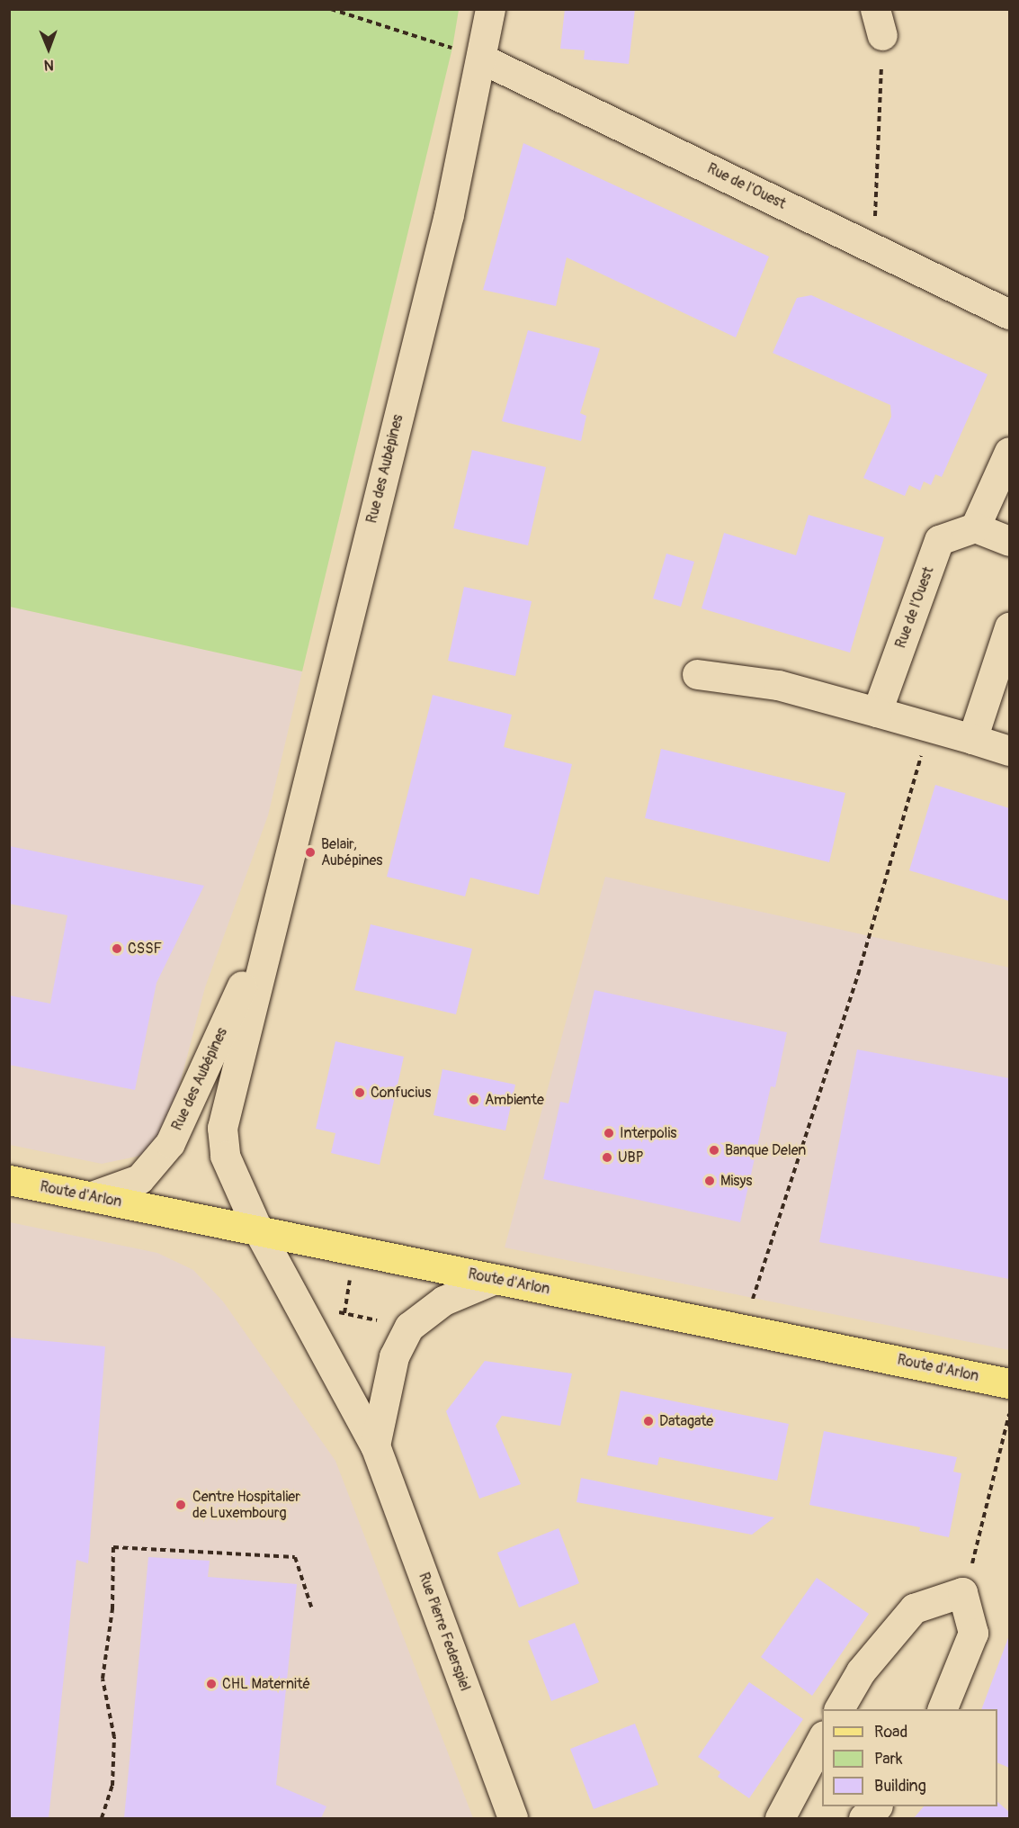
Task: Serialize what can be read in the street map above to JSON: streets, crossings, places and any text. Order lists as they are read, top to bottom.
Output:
{
  "streets": {
    "main road": ["Route d'Arlon"],
    "street": ["Rue de l'Ouest", "Rue des Aubépines", "Rue Pierre Federspiel"]
  },
  "crossings": [
    ["Rue de l'Ouest", "Rue des Aubépines"],
    ["Rue des Aubépines", "Route d'Arlon"],
    ["Rue des Aubépines", "Rue Pierre Federspiel"],
    ["Route d'Arlon", "Rue Pierre Federspiel"]
  ],
  "places": [
    "Belair, Aubépines",
    "CSSF",
    "Confucius",
    "Ambiente",
    "Interpolis",
    "Banque Delen",
    "UBP",
    "Misys",
    "Datagate",
    "Centre Hospitalier de Luxembourg",
    "CHL Maternité"
  ],
  "legend": ["Road", "Park", "Building"],
  "north": "bottom"
}
